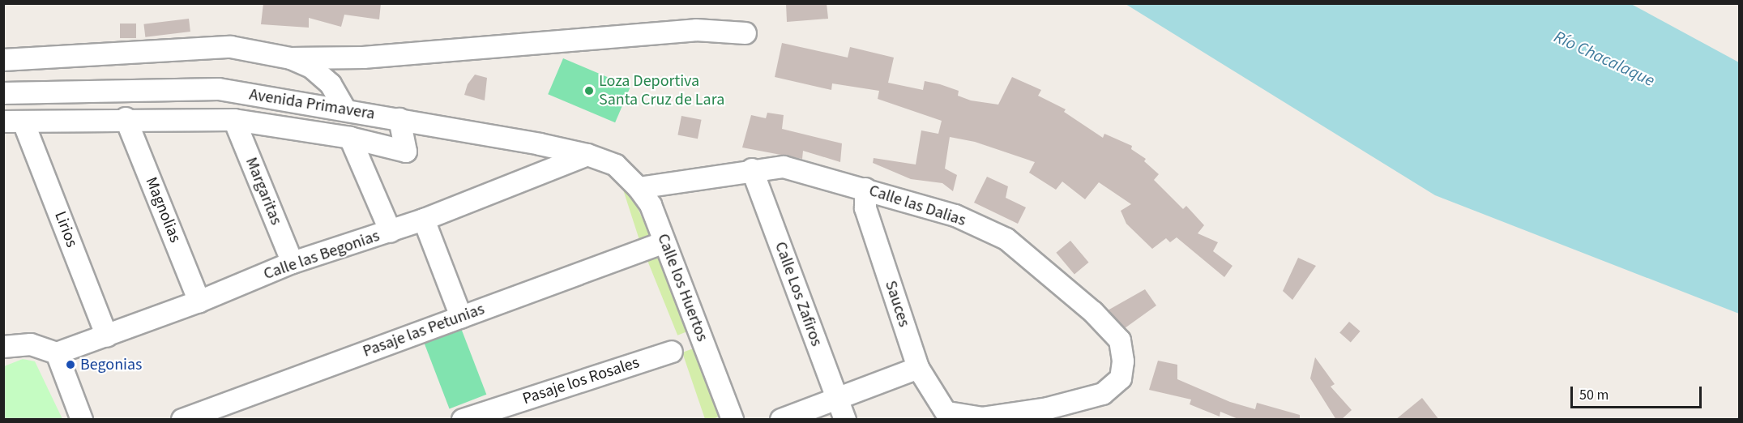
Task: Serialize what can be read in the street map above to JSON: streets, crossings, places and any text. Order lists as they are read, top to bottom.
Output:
{
  "streets": {
    "street": [
      "Avenida Primavera",
      "Margaritas",
      "Calle las Dalias",
      "Magnolias",
      "Lirios",
      "Calle las Begonias",
      "Calle los Huertos",
      "Calle Los Zafiros",
      "Sauces",
      "Pasaje las Petunias",
      "Pasaje los Rosales"
    ]
  },
  "crossings": [
    ["Avenida Primavera", "Calle las Begonias"],
    ["Avenida Primavera", "Calle los Huertos"],
    ["Margaritas", "Calle las Begonias"],
    ["Calle las Dalias", "Calle los Huertos"],
    ["Calle las Dalias", "Calle Los Zafiros"],
    ["Calle las Dalias", "Sauces"],
    ["Magnolias", "Calle las Begonias"],
    ["Lirios", "Calle las Begonias"],
    ["Calle los Huertos", "Pasaje las Petunias"]
  ],
  "water": ["Río Chacalaque"],
  "places": ["Loza Deportiva Santa Cruz de Lara", "Begonias"],
  "scale_bar": "50 m"
}
